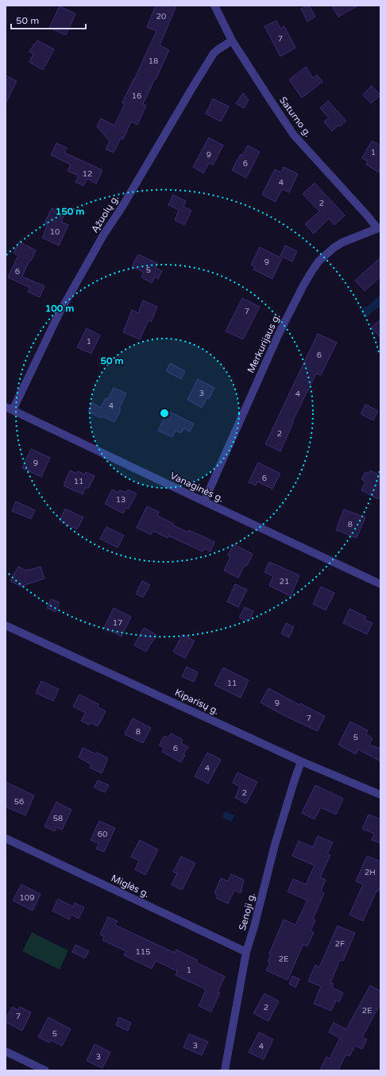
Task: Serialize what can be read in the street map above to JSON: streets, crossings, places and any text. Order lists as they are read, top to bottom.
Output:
{
  "streets": {
    "street": [
      "Saturno g.",
      "Ąžuolų g.",
      "Merkurijaus g.",
      "Vanaginės g.",
      "Kiparisų g.",
      "Miglės g.",
      "Senoji g."
    ]
  },
  "crossings": [
    ["Saturno g.", "Ąžuolų g."],
    ["Saturno g.", "Merkurijaus g."],
    ["Ąžuolų g.", "Vanaginės g."],
    ["Merkurijaus g.", "Vanaginės g."],
    ["Kiparisų g.", "Senoji g."],
    ["Miglės g.", "Senoji g."]
  ],
  "house_numbers": [
    "20",
    "7",
    "18",
    "16",
    "1",
    "9",
    "6",
    "12",
    "4",
    "2",
    "10",
    "9",
    "5",
    "6",
    "7",
    "1",
    "6",
    "3",
    "4",
    "4",
    "2",
    "9",
    "6",
    "11",
    "13",
    "8",
    "21",
    "17",
    "11",
    "9",
    "7",
    "8",
    "5",
    "6",
    "4",
    "2",
    "56",
    "58",
    "60",
    "2H",
    "109",
    "2F",
    "115",
    "2E",
    "1",
    "2",
    "2E",
    "7",
    "5",
    "3",
    "4",
    "3"
  ],
  "scale_bar": "50 m",
  "rings": ["150 m", "100 m", "50 m"]
}
